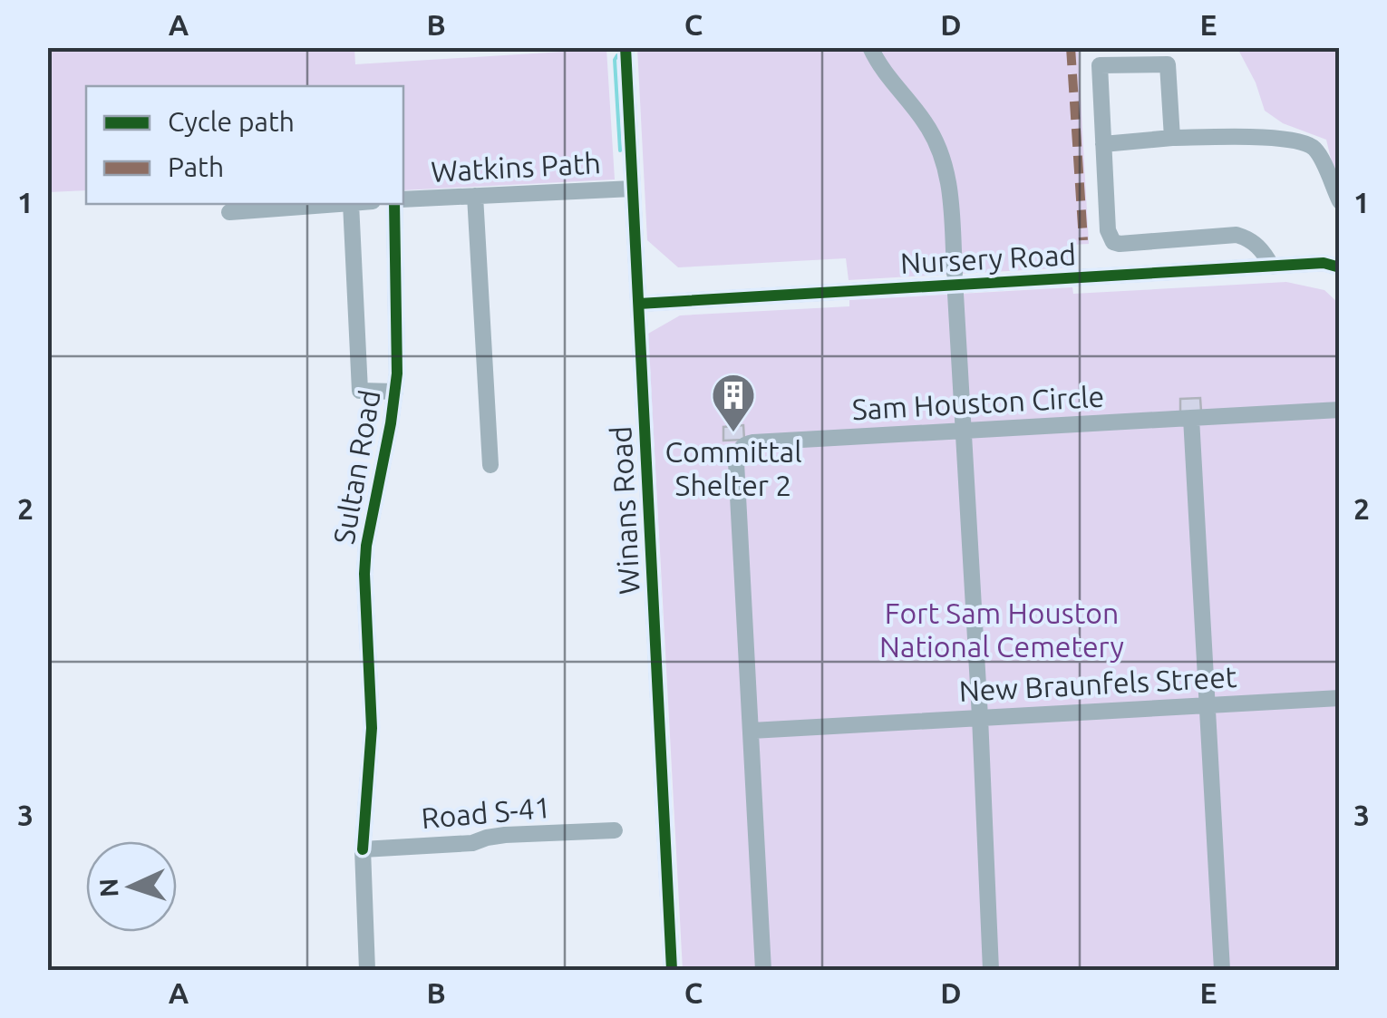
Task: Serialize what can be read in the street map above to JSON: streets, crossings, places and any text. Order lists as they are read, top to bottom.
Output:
{
  "streets": {
    "street": [
      "Watkins Path",
      "Nursery Road",
      "Sam Houston Circle",
      "Sultan Road",
      "Winans Road",
      "New Braunfels Street",
      "Road S-41"
    ]
  },
  "crossings": [
    ["Watkins Path", "Winans Road"],
    ["Nursery Road", "Winans Road"],
    ["Sam Houston Circle", "New Braunfels Street"],
    ["Sultan Road", "Road S-41"]
  ],
  "parks": ["Fort Sam Houston National Cemetery"],
  "places": {
    "building": ["Committal Shelter 2"]
  },
  "legend": ["Cycle path", "Path"],
  "north": "left",
  "grid": {
    "columns": [
      "A",
      "B",
      "C",
      "D",
      "E"
    ],
    "rows": ["1", "2", "3"]
  }
}
